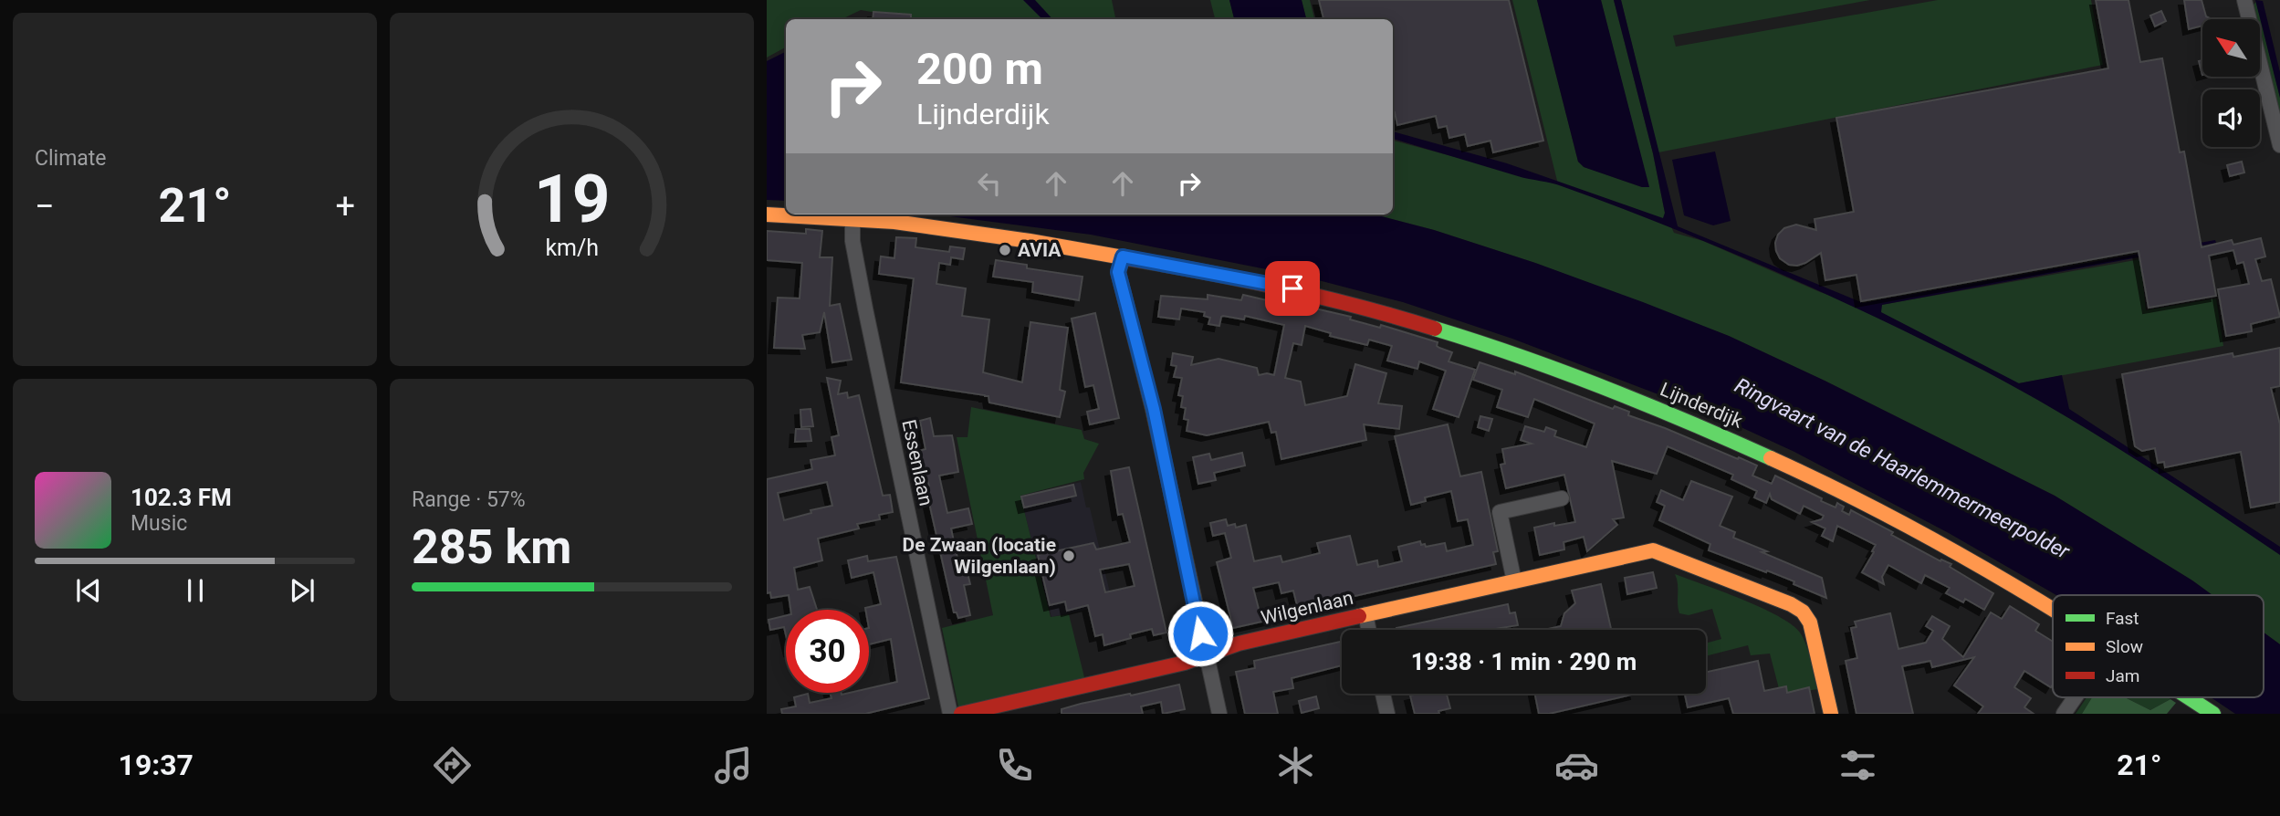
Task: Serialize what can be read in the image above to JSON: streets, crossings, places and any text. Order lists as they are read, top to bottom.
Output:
{
  "streets": {
    "street": ["Lijnderdijk", "Essenlaan", "Wilgenlaan"]
  },
  "crossings": [
    ["Lijnderdijk", "Essenlaan"]
  ],
  "water": ["Ringvaart van de Haarlemmermeerpolder"],
  "places": ["AVIA", "De Zwaan (locatie Wilgenlaan)"],
  "legend": ["Fast", "Slow", "Jam"],
  "north": "top left",
  "page": {
    "tile": [
      "Climate",
      ["Range · 57%", "285 km"]
    ],
    "turn": ["200 m", "Lijnderdijk"],
    "heat": ["−", "21°", "+"],
    "song": ["102.3 FM", "Music"],
    "limit": "30",
    "trip": "19:38 · 1 min · 290 m",
    "tabs": ["19:37", "21°"],
    "gauge": ["19", "km/h"]
  }
}
